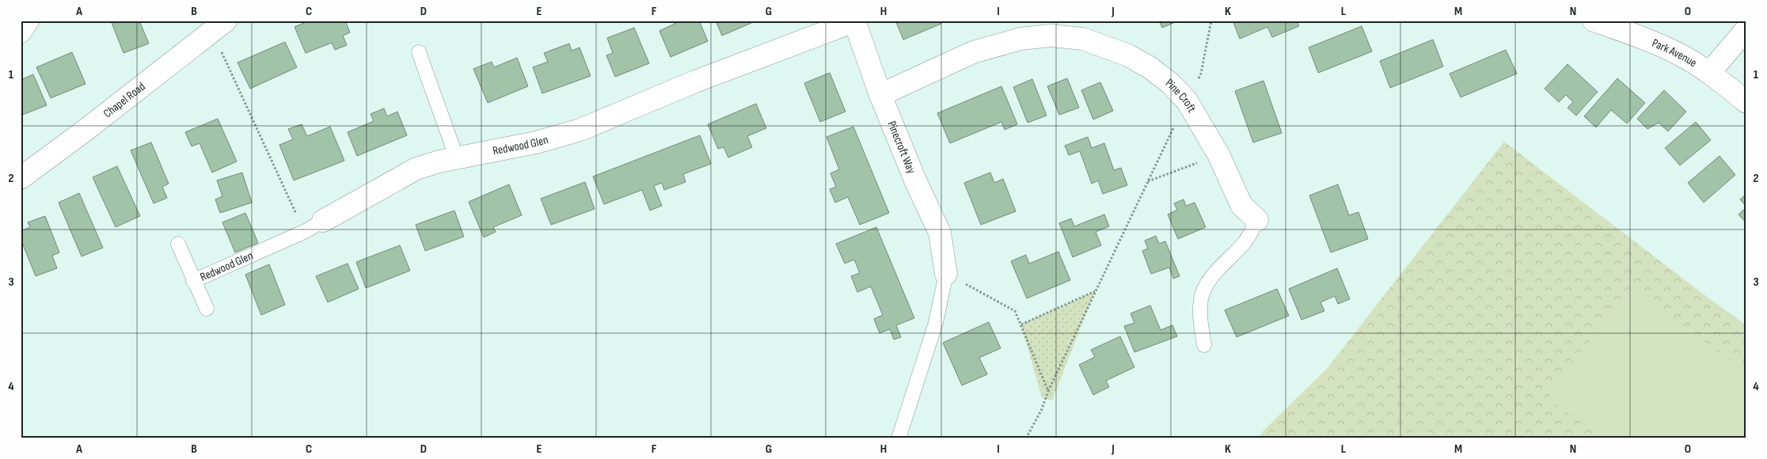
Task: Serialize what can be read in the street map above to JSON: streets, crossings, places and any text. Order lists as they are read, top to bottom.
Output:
{
  "streets": {
    "street": [
      "Park Avenue",
      "Pine Croft",
      "Chapel Road",
      "Redwood Glen",
      "Pinecroft Way"
    ]
  },
  "crossings": [
    ["Pine Croft", "Pinecroft Way"],
    ["Redwood Glen", "Pinecroft Way"]
  ],
  "grid": {
    "columns": [
      "A",
      "B",
      "C",
      "D",
      "E",
      "F",
      "G",
      "H",
      "I",
      "J",
      "K",
      "L",
      "M",
      "N",
      "O"
    ],
    "rows": [
      "1",
      "2",
      "3",
      "4"
    ]
  }
}
